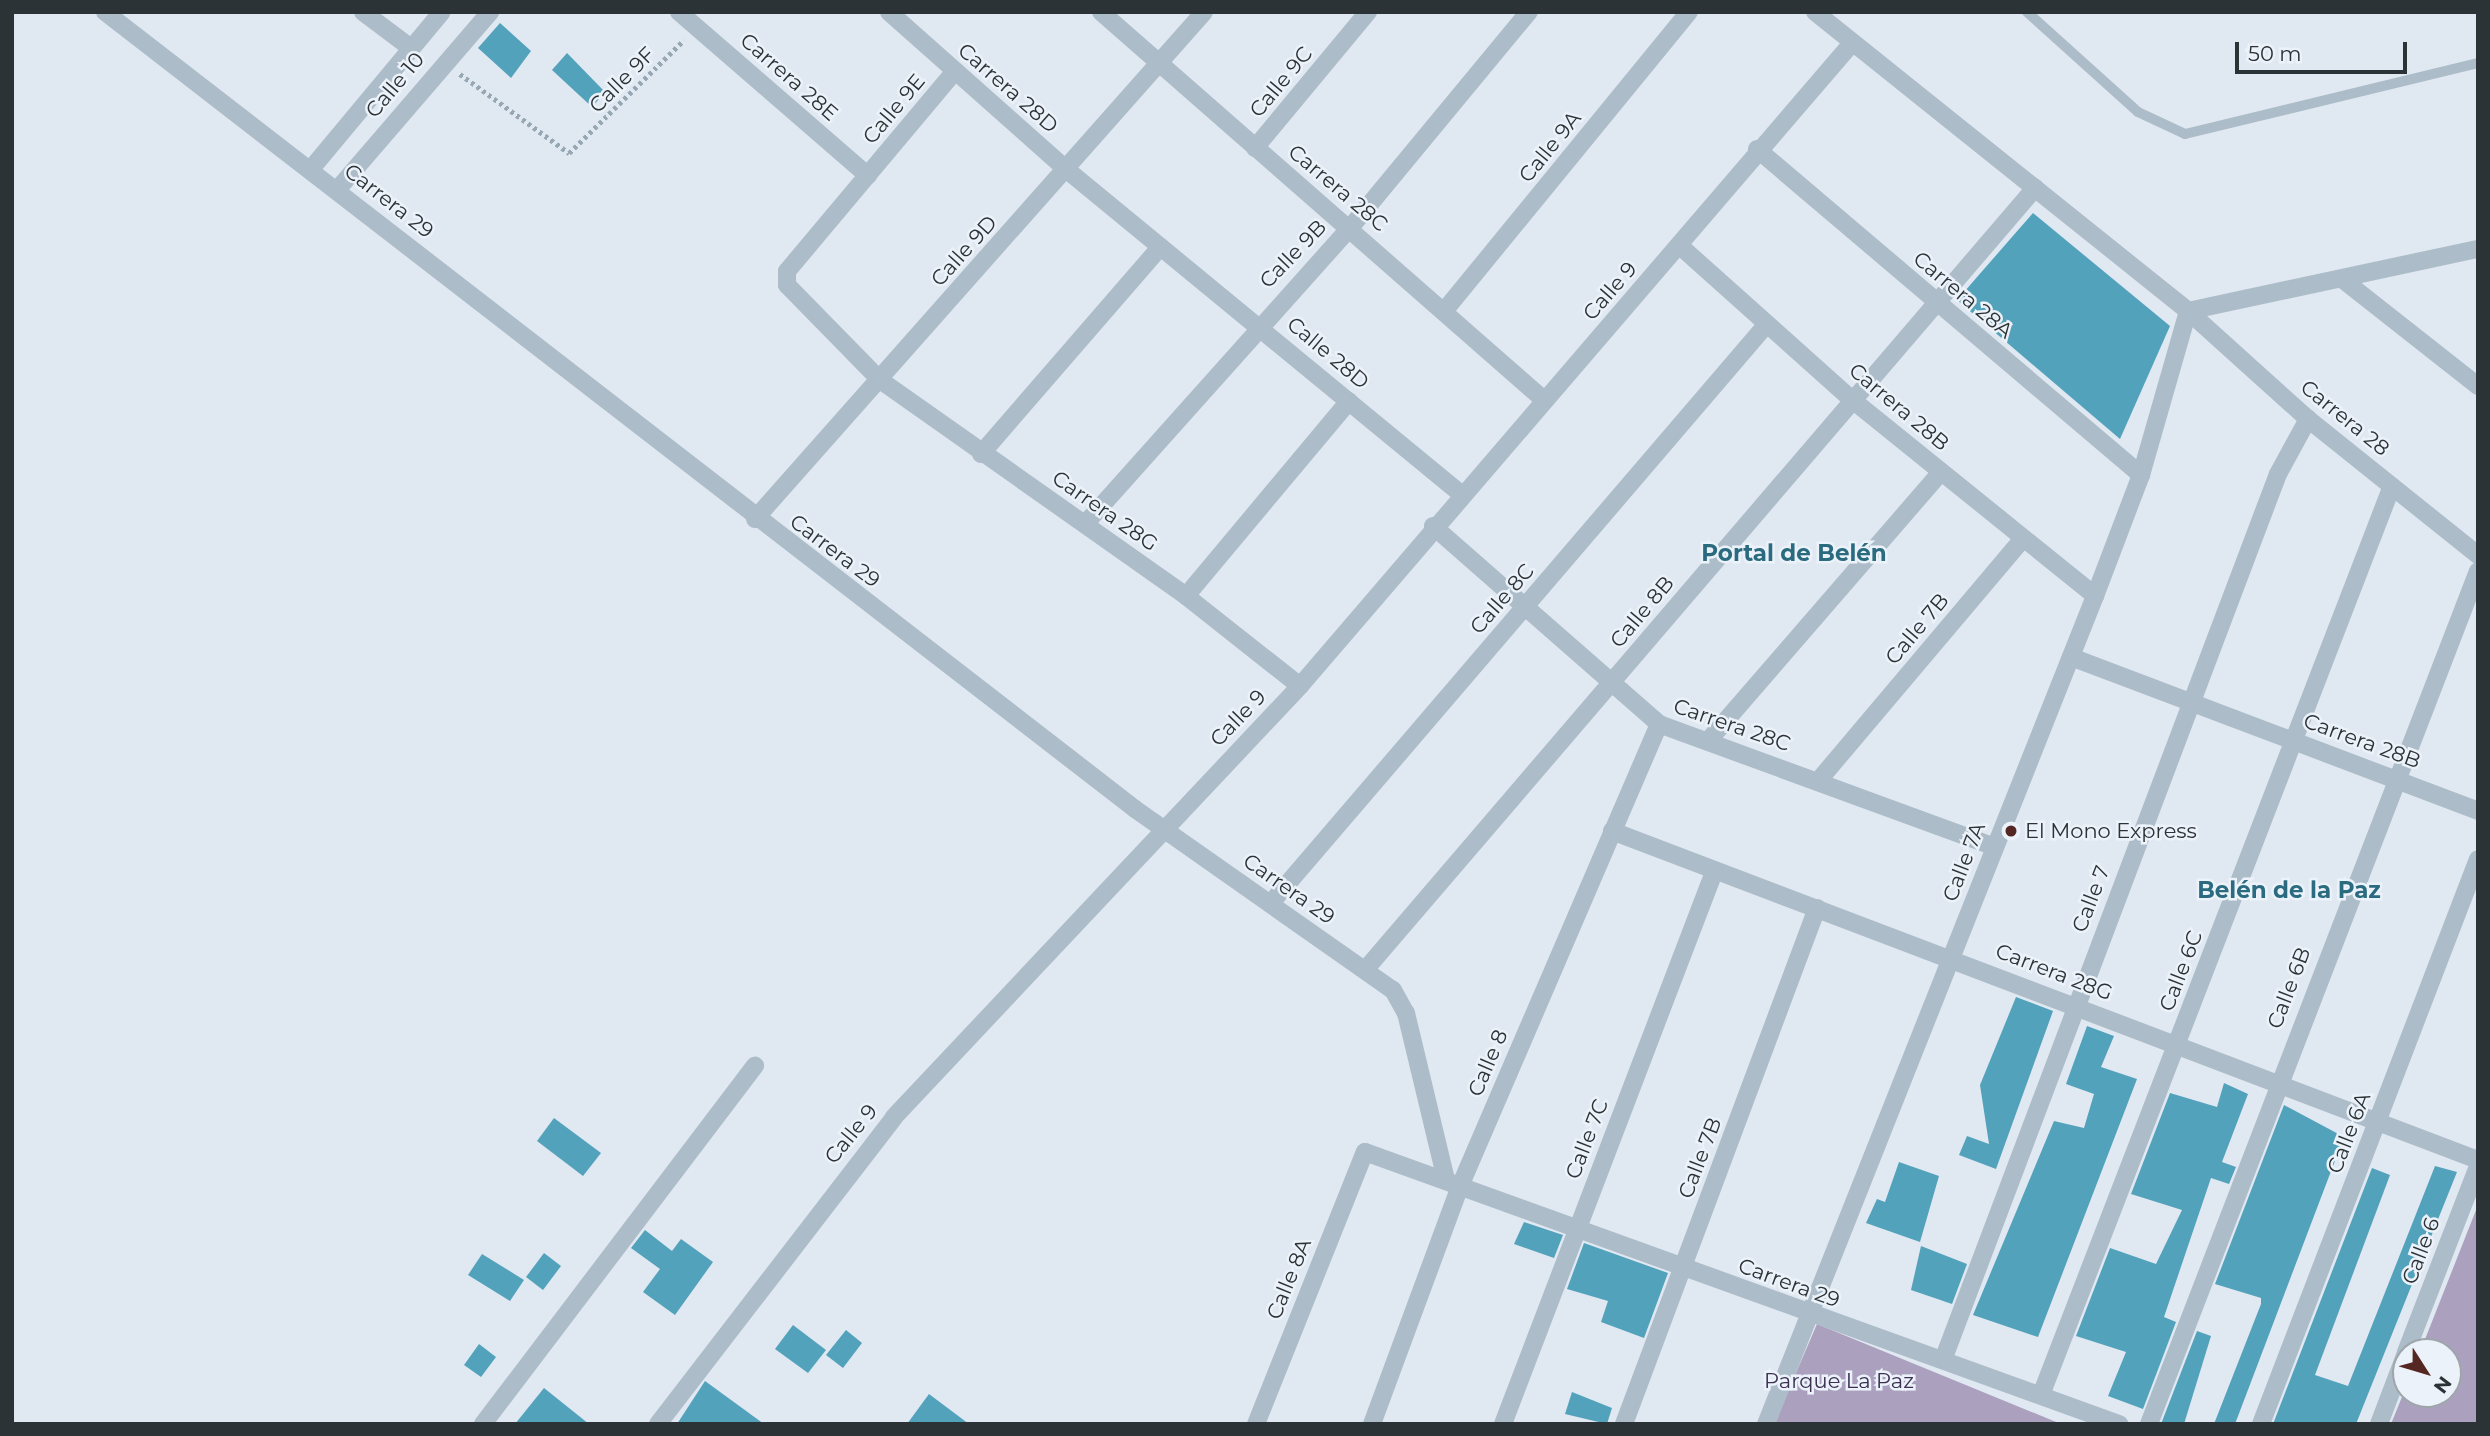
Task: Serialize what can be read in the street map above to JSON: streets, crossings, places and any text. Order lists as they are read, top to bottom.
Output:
{
  "streets": {
    "street": [
      "Carrera 28E",
      "Calle 9C",
      "Calle 10",
      "Carrera 28D",
      "Calle 9E",
      "Calle 9A",
      "Carrera 28C",
      "Carrera 29",
      "Calle 9D",
      "Calle 9B",
      "Calle 9",
      "Carrera 28A",
      "Calle 28D",
      "Carrera 28B",
      "Carrera 28",
      "Carrera 28G",
      "Calle 8C",
      "Calle 8B",
      "Calle 7B",
      "Calle 7A",
      "Calle 7",
      "Calle 6C",
      "Calle 6B",
      "Calle 8",
      "Calle 6A",
      "Calle 7C",
      "Calle 6",
      "Calle 8A"
    ],
    "path": ["Calle 9F"]
  },
  "crossings": [
    ["Carrera 28E", "Calle 9F"],
    ["Carrera 28E", "Calle 9E"],
    ["Calle 9F", "Calle 10"],
    ["Calle 9C", "Carrera 28C"],
    ["Calle 10", "Carrera 29"],
    ["Carrera 28D", "Calle 9E"],
    ["Carrera 28D", "Calle 9D"],
    ["Carrera 28D", "Calle 28D"],
    ["Calle 9E", "Calle 9D"],
    ["Calle 9E", "Carrera 28G"],
    ["Calle 9A", "Carrera 28C"],
    ["Carrera 28C", "Calle 9D"],
    ["Carrera 28C", "Calle 9B"],
    ["Carrera 28C", "Calle 9"],
    ["Carrera 28C", "Calle 8C"],
    ["Carrera 28C", "Calle 8B"],
    ["Carrera 28C", "Calle 7B"],
    ["Carrera 28C", "Calle 7A"],
    ["Carrera 28C", "Calle 8"],
    ["Carrera 29", "Calle 9D"],
    ["Carrera 29", "Calle 9"],
    ["Carrera 29", "Calle 8C"],
    ["Carrera 29", "Calle 8B"],
    ["Carrera 29", "Calle 7B"],
    ["Carrera 29", "Calle 7A"],
    ["Carrera 29", "Calle 7"],
    ["Carrera 29", "Calle 6C"],
    ["Carrera 29", "Calle 8"],
    ["Carrera 29", "Calle 7C"],
    ["Carrera 29", "Calle 8A"],
    ["Calle 9D", "Calle 28D"],
    ["Calle 9D", "Carrera 28G"],
    ["Calle 9B", "Calle 28D"],
    ["Calle 9B", "Carrera 28G"],
    ["Calle 9", "Carrera 28A"],
    ["Calle 9", "Calle 28D"],
    ["Calle 9", "Carrera 28B"],
    ["Calle 9", "Carrera 28"],
    ["Calle 9", "Carrera 28G"],
    ["Carrera 28A", "Calle 8B"],
    ["Carrera 28A", "Calle 7A"],
    ["Carrera 28B", "Calle 8C"],
    ["Carrera 28B", "Calle 8B"],
    ["Carrera 28B", "Calle 7B"],
    ["Carrera 28B", "Calle 7A"],
    ["Carrera 28B", "Calle 7"],
    ["Carrera 28B", "Calle 6C"],
    ["Carrera 28B", "Calle 6B"],
    ["Carrera 28", "Calle 8B"],
    ["Carrera 28", "Calle 7A"],
    ["Carrera 28", "Calle 7"],
    ["Carrera 28", "Calle 6C"],
    ["Carrera 28G", "Calle 7B"],
    ["Carrera 28G", "Calle 7A"],
    ["Carrera 28G", "Calle 7"],
    ["Carrera 28G", "Calle 6C"],
    ["Carrera 28G", "Calle 6B"],
    ["Carrera 28G", "Calle 8"],
    ["Carrera 28G", "Calle 6A"],
    ["Carrera 28G", "Calle 7C"]
  ],
  "districts": ["Portal de Belén", "Belén de la Paz"],
  "parks": ["Parque La Paz"],
  "places": ["El Mono Express"],
  "scale_bar": "50 m",
  "north": "bottom right"
}
